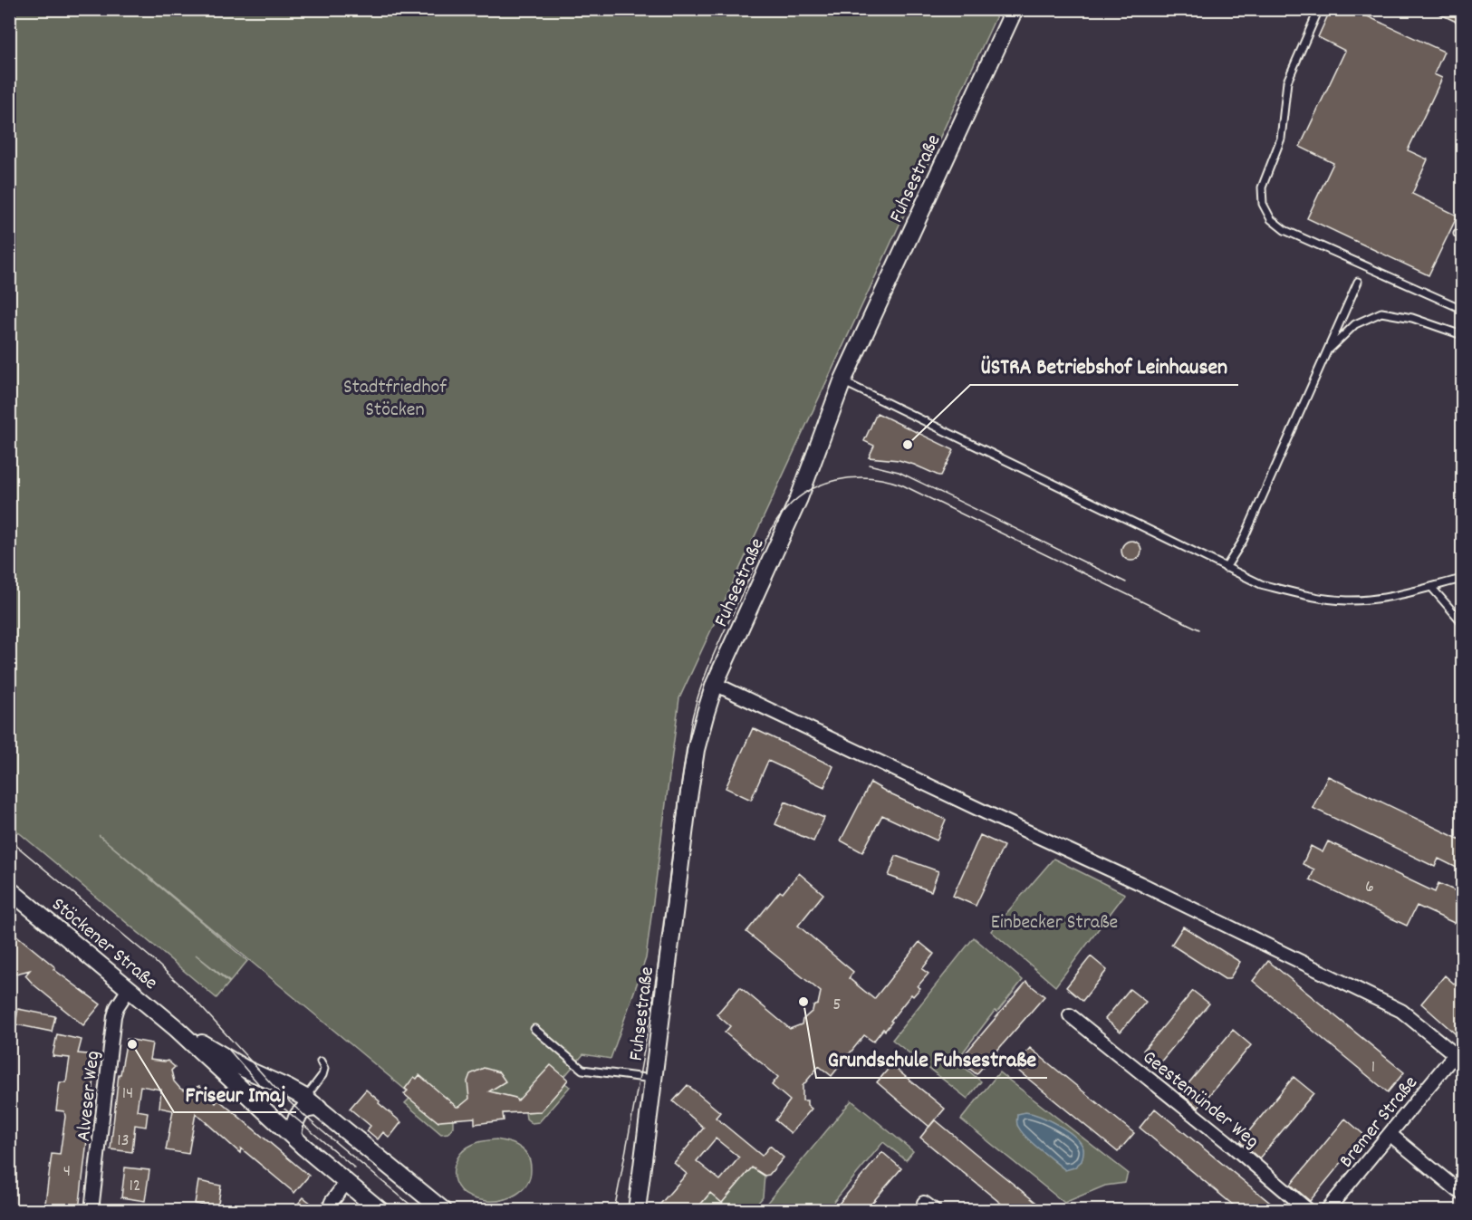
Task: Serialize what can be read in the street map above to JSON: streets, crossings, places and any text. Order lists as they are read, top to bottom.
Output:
{
  "streets": {
    "street": [
      "Fuhsestraße",
      "Stöckener Straße",
      "Alveser Weg",
      "Geestemünder Weg",
      "Bremer Straße"
    ]
  },
  "crossings": [
    ["Stöckener Straße", "Alveser Weg"]
  ],
  "parks": ["Stadtfriedhof Stöcken", "Einbecker Straße"],
  "places": ["ÜSTRA Betriebshof Leinhausen", "Grundschule Fuhsestraße", "Friseur Imaj"],
  "house_numbers": [
    "6",
    "5",
    "1",
    "14",
    "13",
    "4",
    "12"
  ]
}
